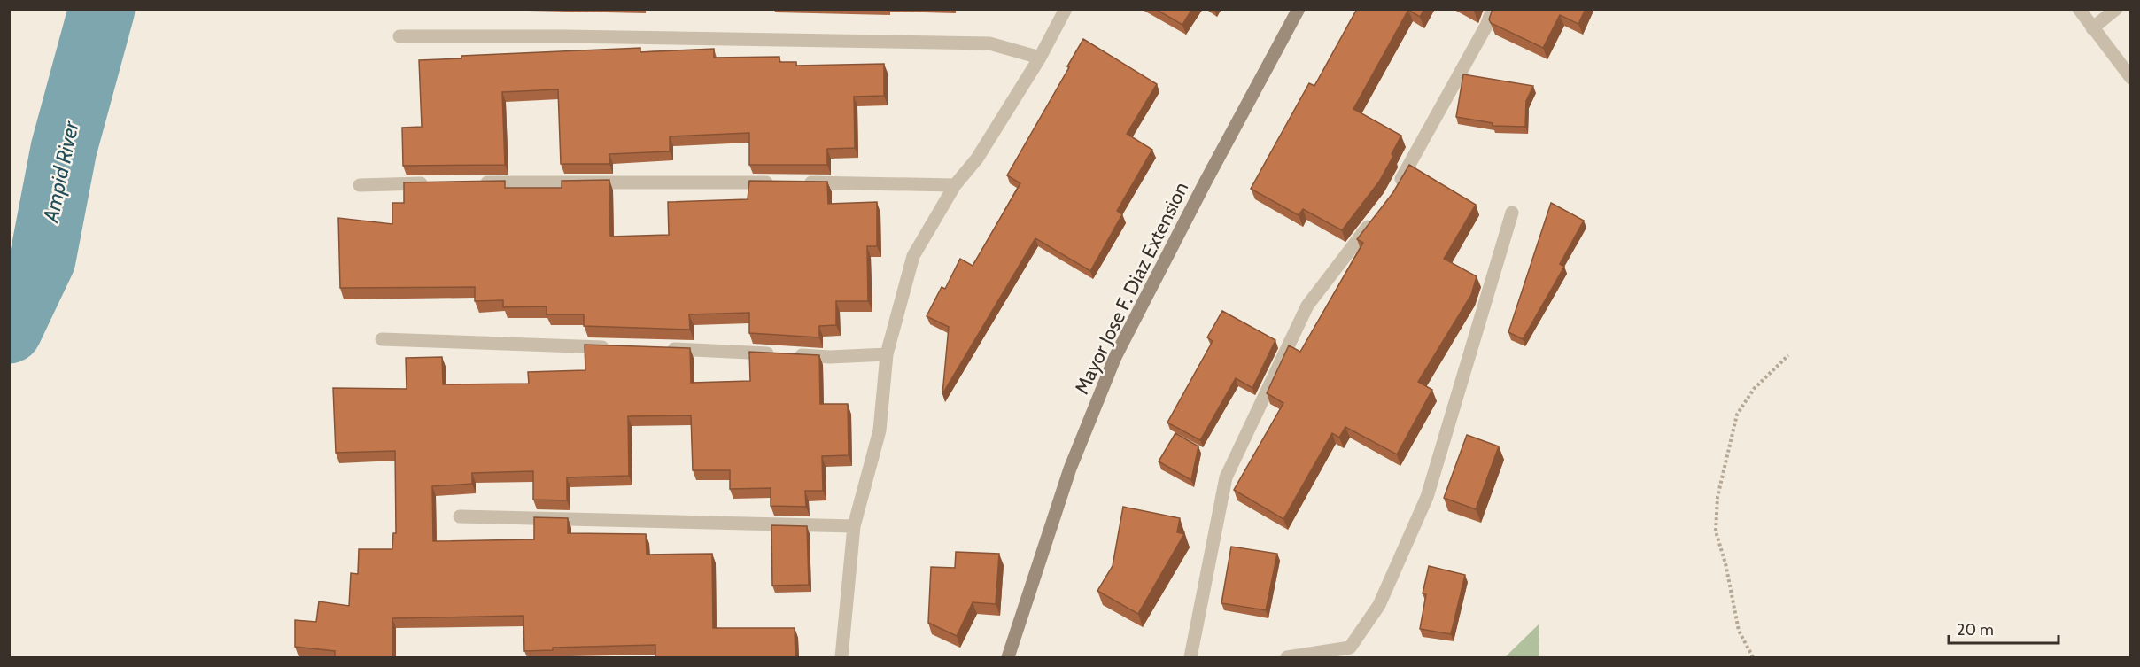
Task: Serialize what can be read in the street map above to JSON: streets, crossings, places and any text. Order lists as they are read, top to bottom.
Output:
{
  "streets": {
    "street": ["Mayor Jose F. Diaz Extension"]
  },
  "water": ["Ampid River"],
  "scale_bar": "20 m"
}
